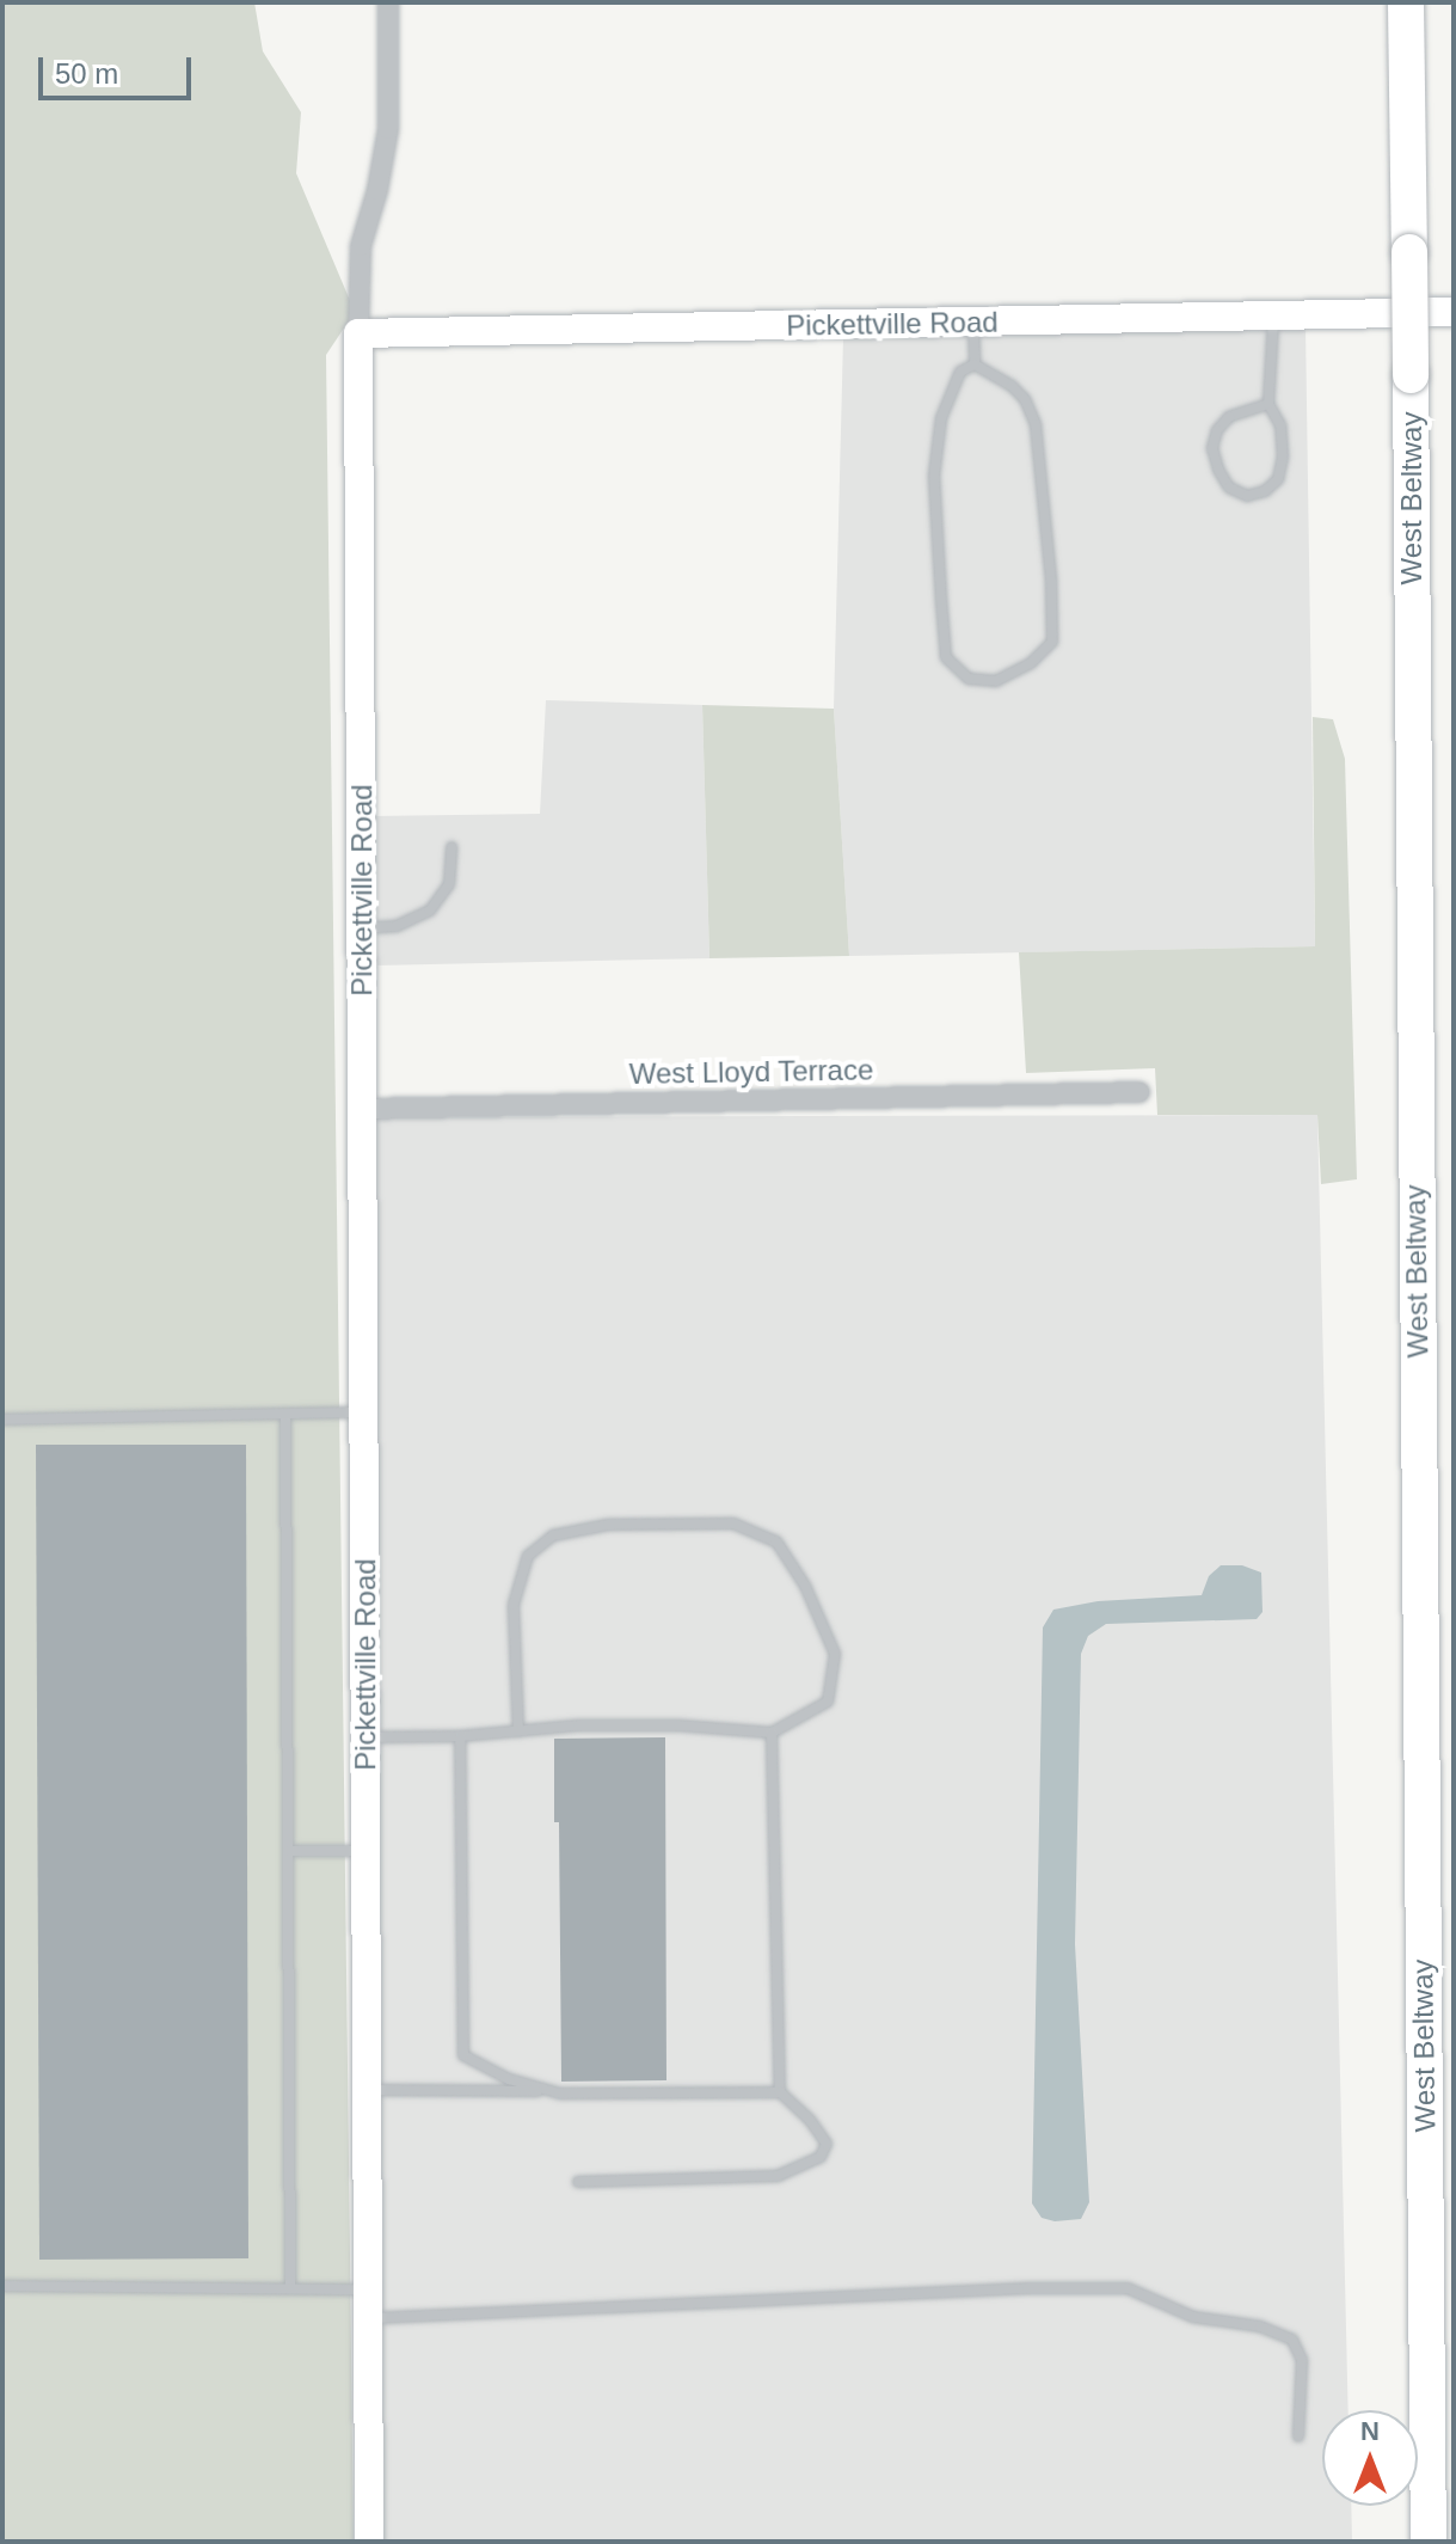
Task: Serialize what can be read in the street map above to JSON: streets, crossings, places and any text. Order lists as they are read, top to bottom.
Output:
{
  "streets": {
    "highway": ["West Beltway"],
    "street": ["Pickettville Road", "West Lloyd Terrace"]
  },
  "crossings": [
    ["Pickettville Road", "West Lloyd Terrace"]
  ],
  "scale_bar": "50 m",
  "north": "top"
}
